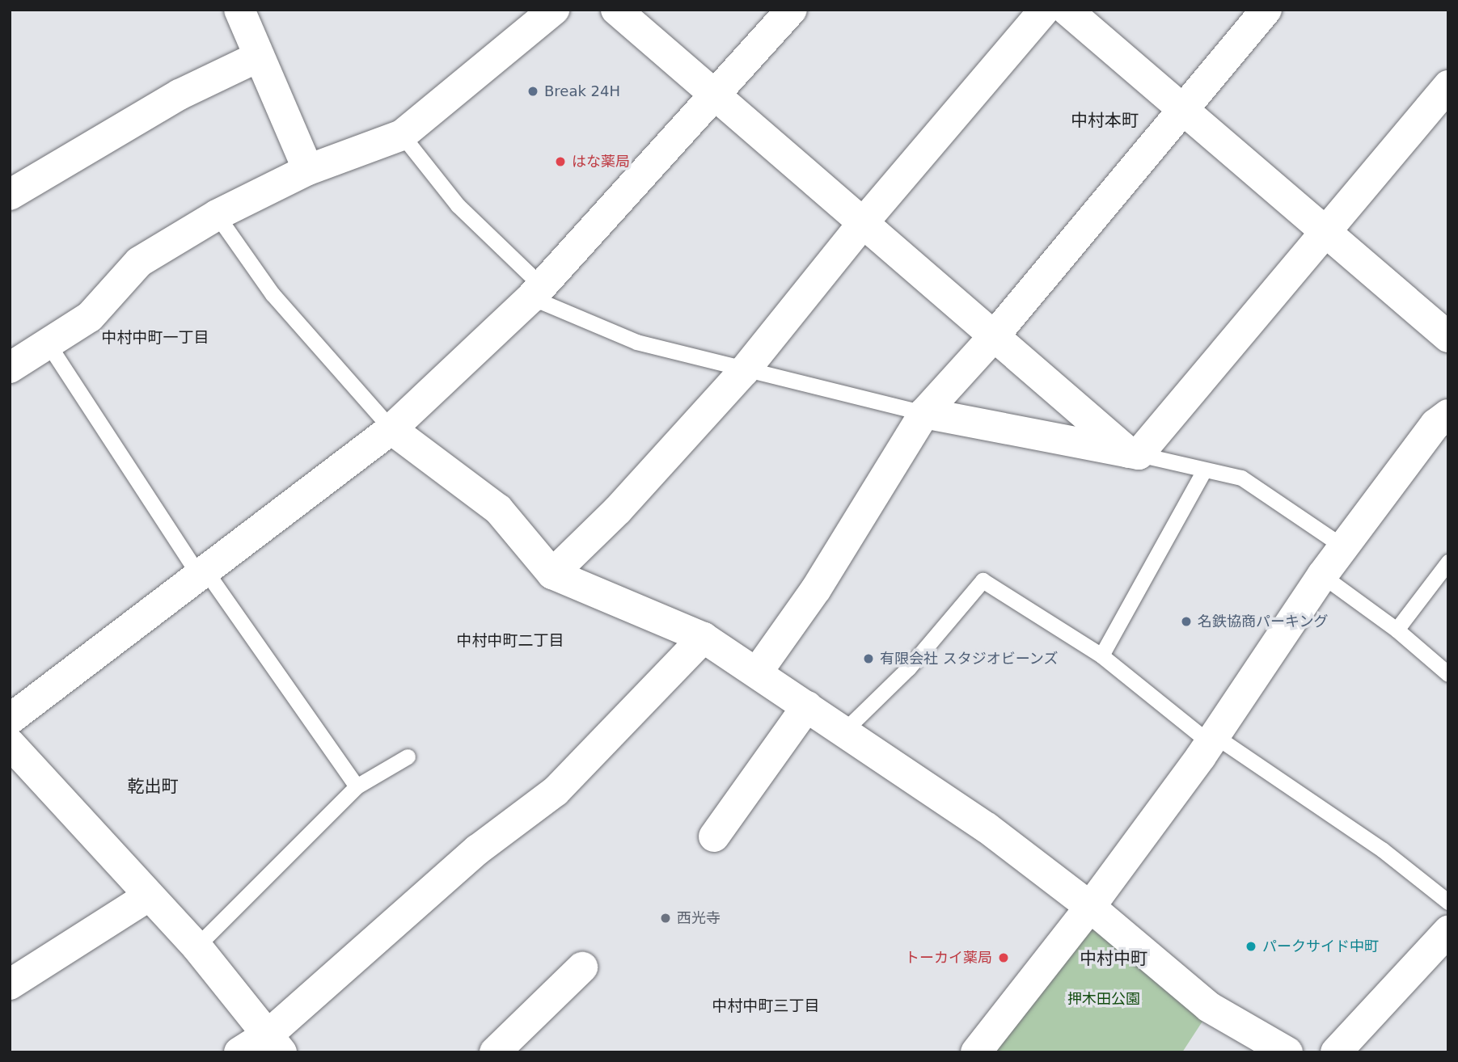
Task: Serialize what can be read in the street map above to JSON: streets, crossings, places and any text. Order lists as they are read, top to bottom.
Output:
{
  "districts": [
    "中村本町",
    "中村中町一丁目",
    "中村中町二丁目",
    "乾出町",
    "中村中町",
    "中村中町三丁目"
  ],
  "parks": ["押木田公園"],
  "places": [
    "Break 24H",
    "はな薬局",
    "名鉄協商パーキング",
    "有限会社 スタジオビーンズ",
    "西光寺",
    "パークサイド中町",
    "トーカイ薬局"
  ]
}
